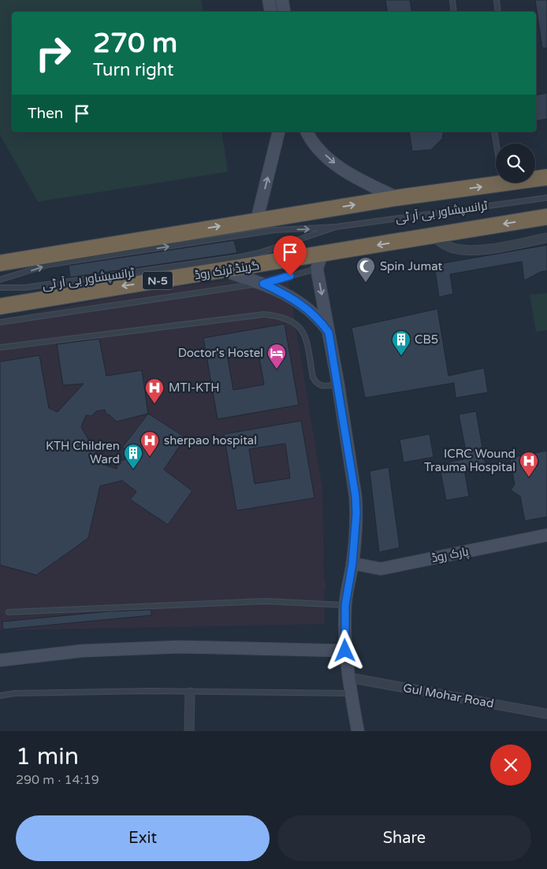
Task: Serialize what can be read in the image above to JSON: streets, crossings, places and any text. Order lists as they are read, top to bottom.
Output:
{
  "streets": {
    "highway": ["گرینڈ ٹرنک روڈ", "N-5"],
    "street": ["پارک روڈ", "Gul Mohar Road"],
    "lane": ["ٹرانسپشاور بی آر ٹی"]
  },
  "places": {
    "mosque": ["Spin Jumat"],
    "building": ["CB5", "KTH Children Ward"],
    "hotel": ["Doctor's Hostel"],
    "hospital": ["MTI-KTH", "sherpao hospital", "ICRC Wound Trauma Hospital"]
  },
  "page": {
    "turn": ["270 m", "Turn right"],
    "then": "Then",
    "heading": ["1 min", "290 m · 14:19"],
    "buttons": ["Exit", "Share"]
  }
}
